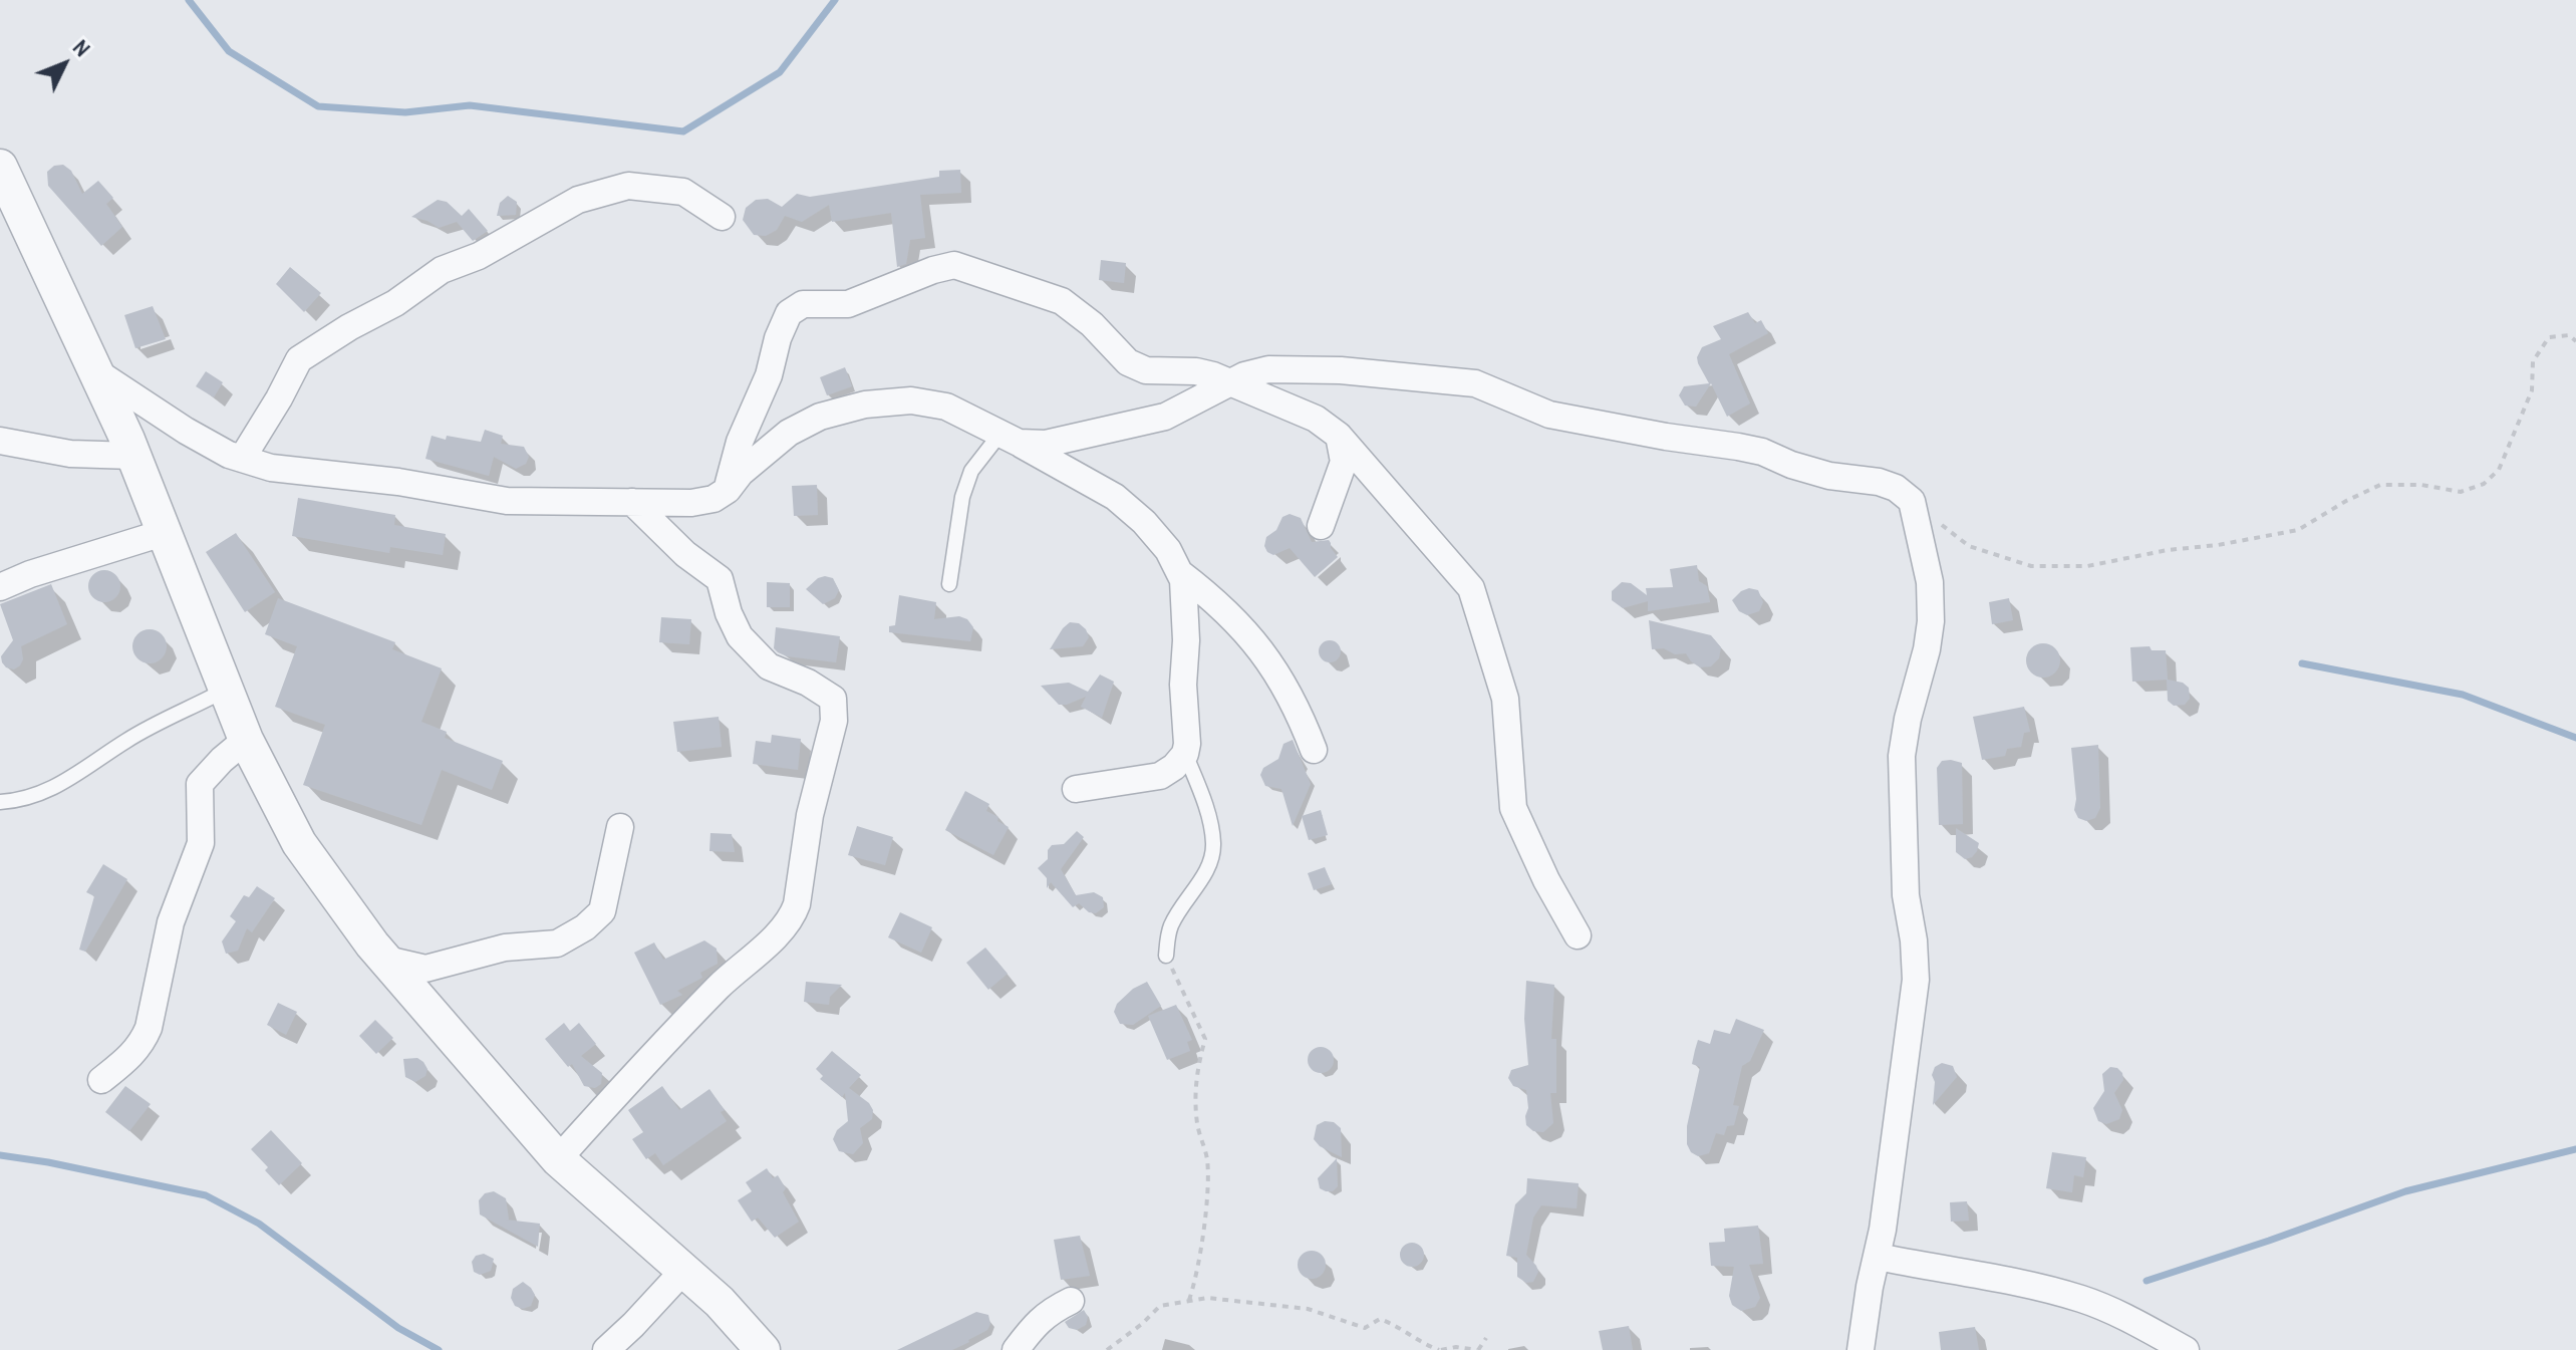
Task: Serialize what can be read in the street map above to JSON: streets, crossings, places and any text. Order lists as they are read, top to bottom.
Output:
{
  "north": "top right"
}
